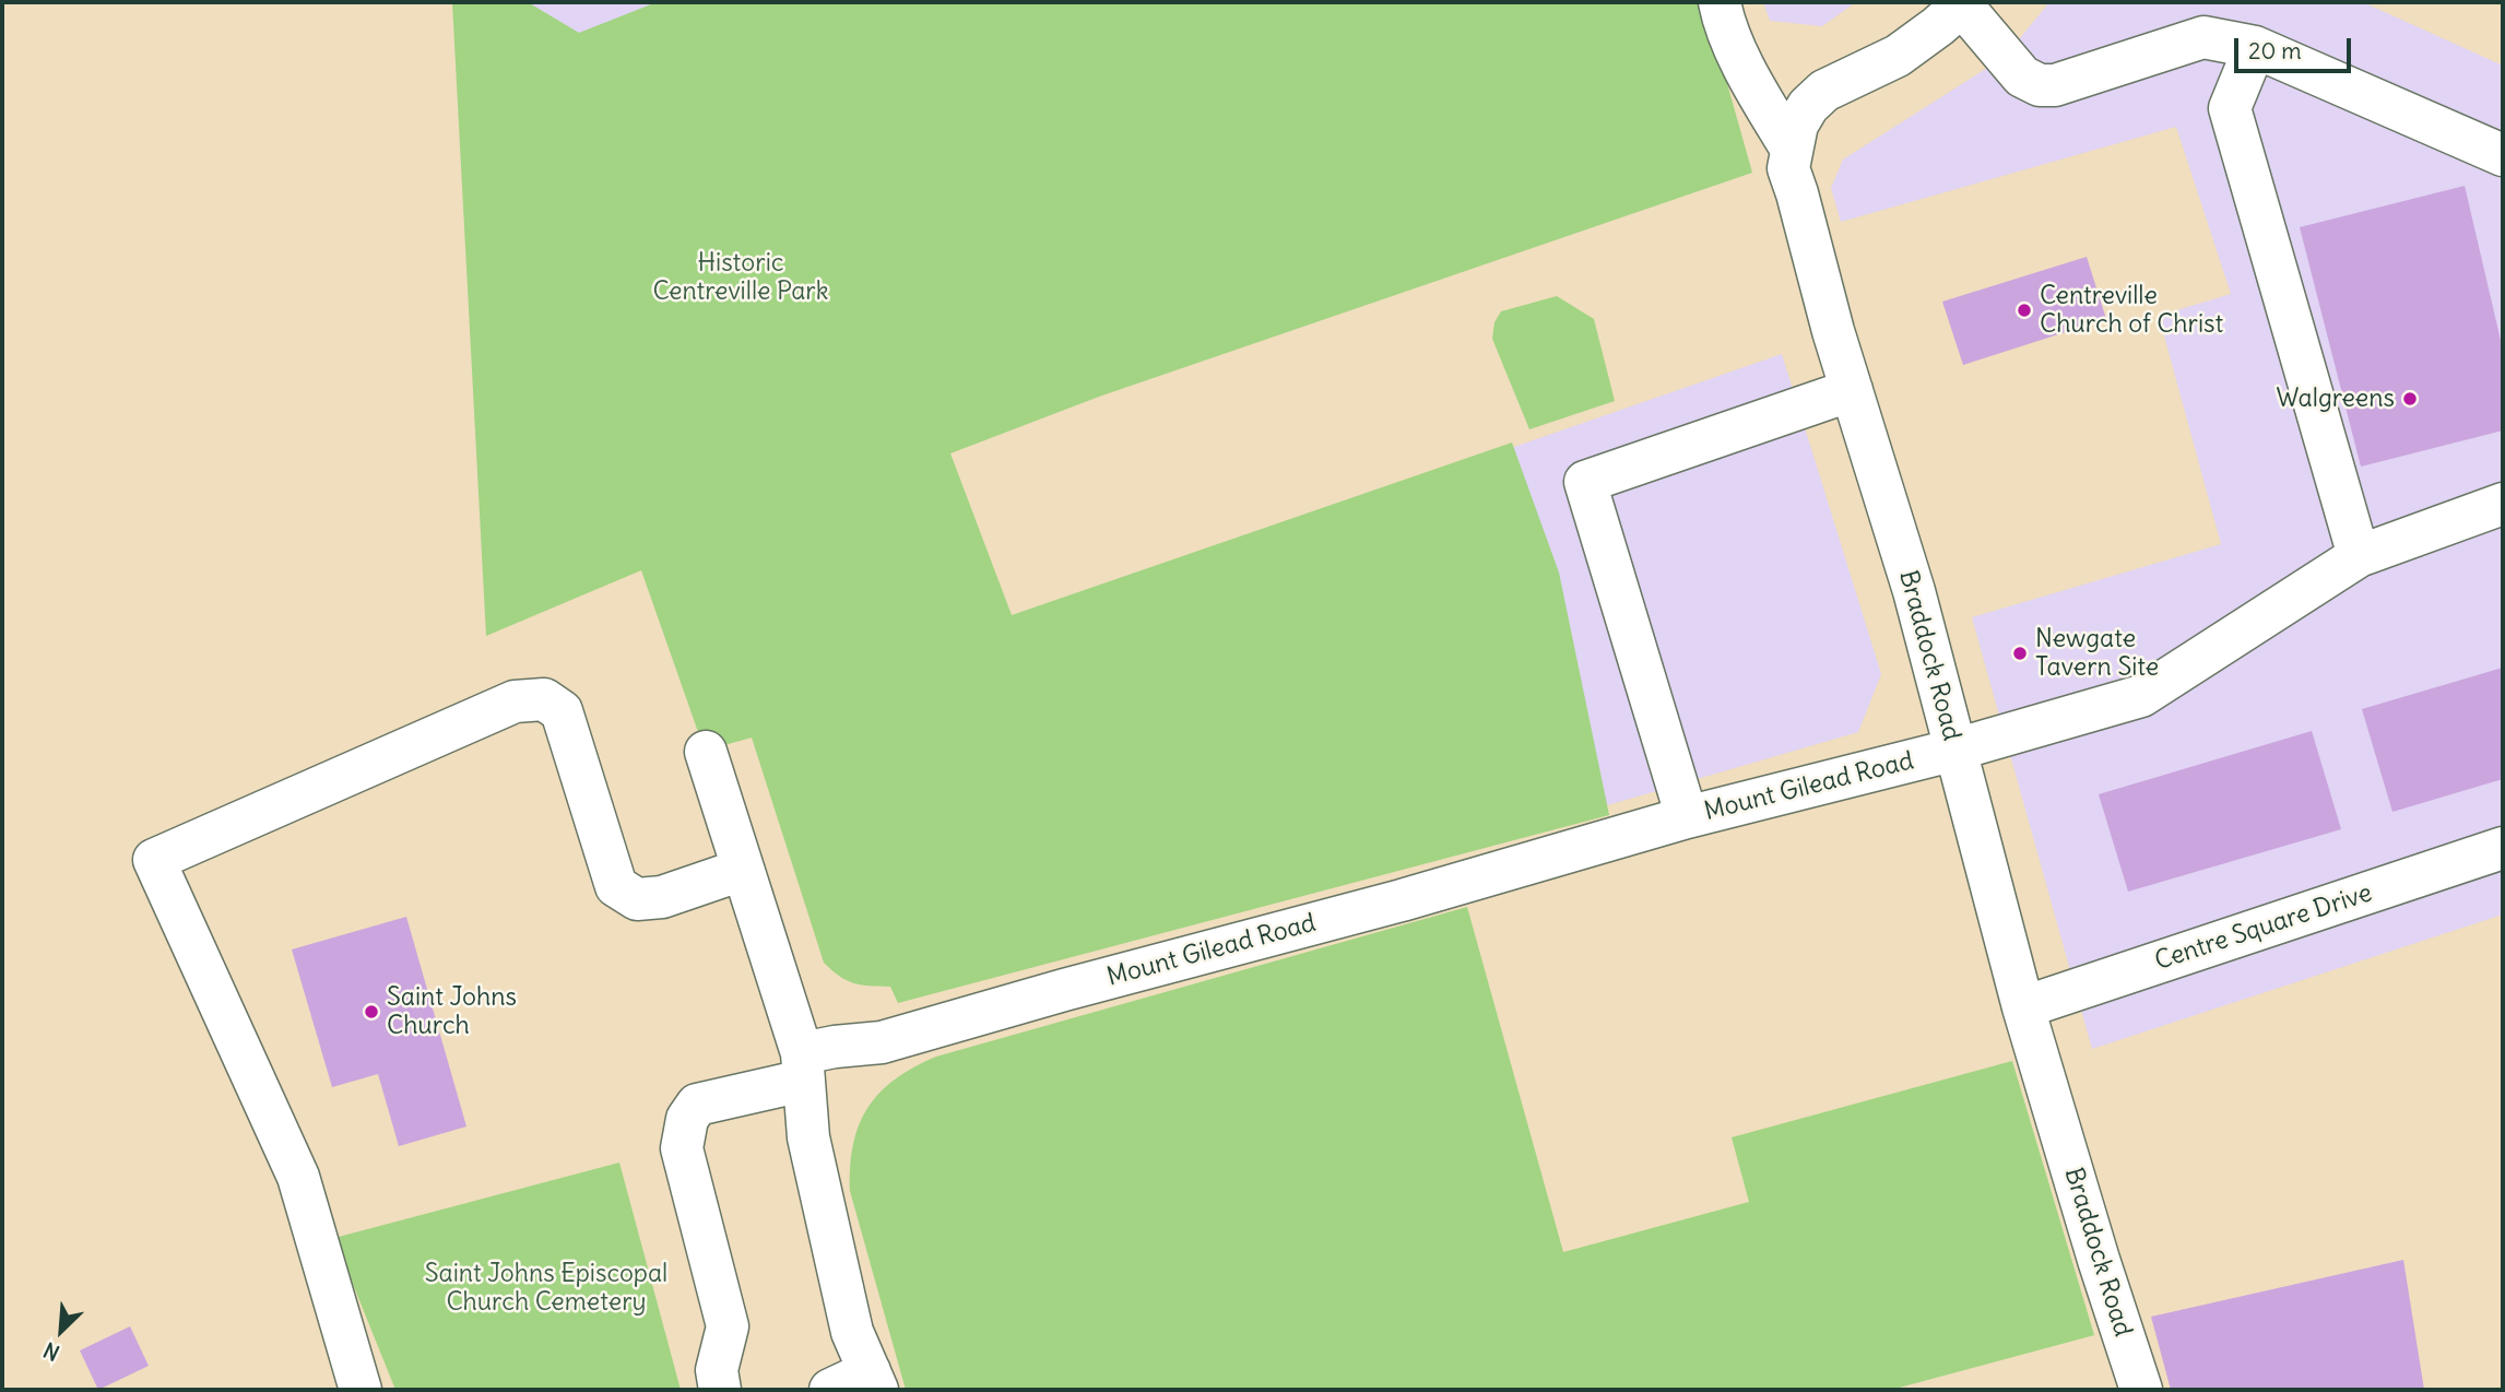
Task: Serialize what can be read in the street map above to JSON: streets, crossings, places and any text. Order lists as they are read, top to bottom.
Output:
{
  "streets": {
    "street": ["Braddock Road", "Mount Gilead Road", "Centre Square Drive"]
  },
  "crossings": [
    ["Braddock Road", "Mount Gilead Road"],
    ["Braddock Road", "Centre Square Drive"]
  ],
  "parks": ["Historic Centreville Park", "Saint Johns Episcopal Church Cemetery"],
  "places": [
    "Centreville Church of Christ",
    "Walgreens",
    "Newgate Tavern Site",
    "Saint Johns Church"
  ],
  "scale_bar": "20 m",
  "north": "bottom left"
}
